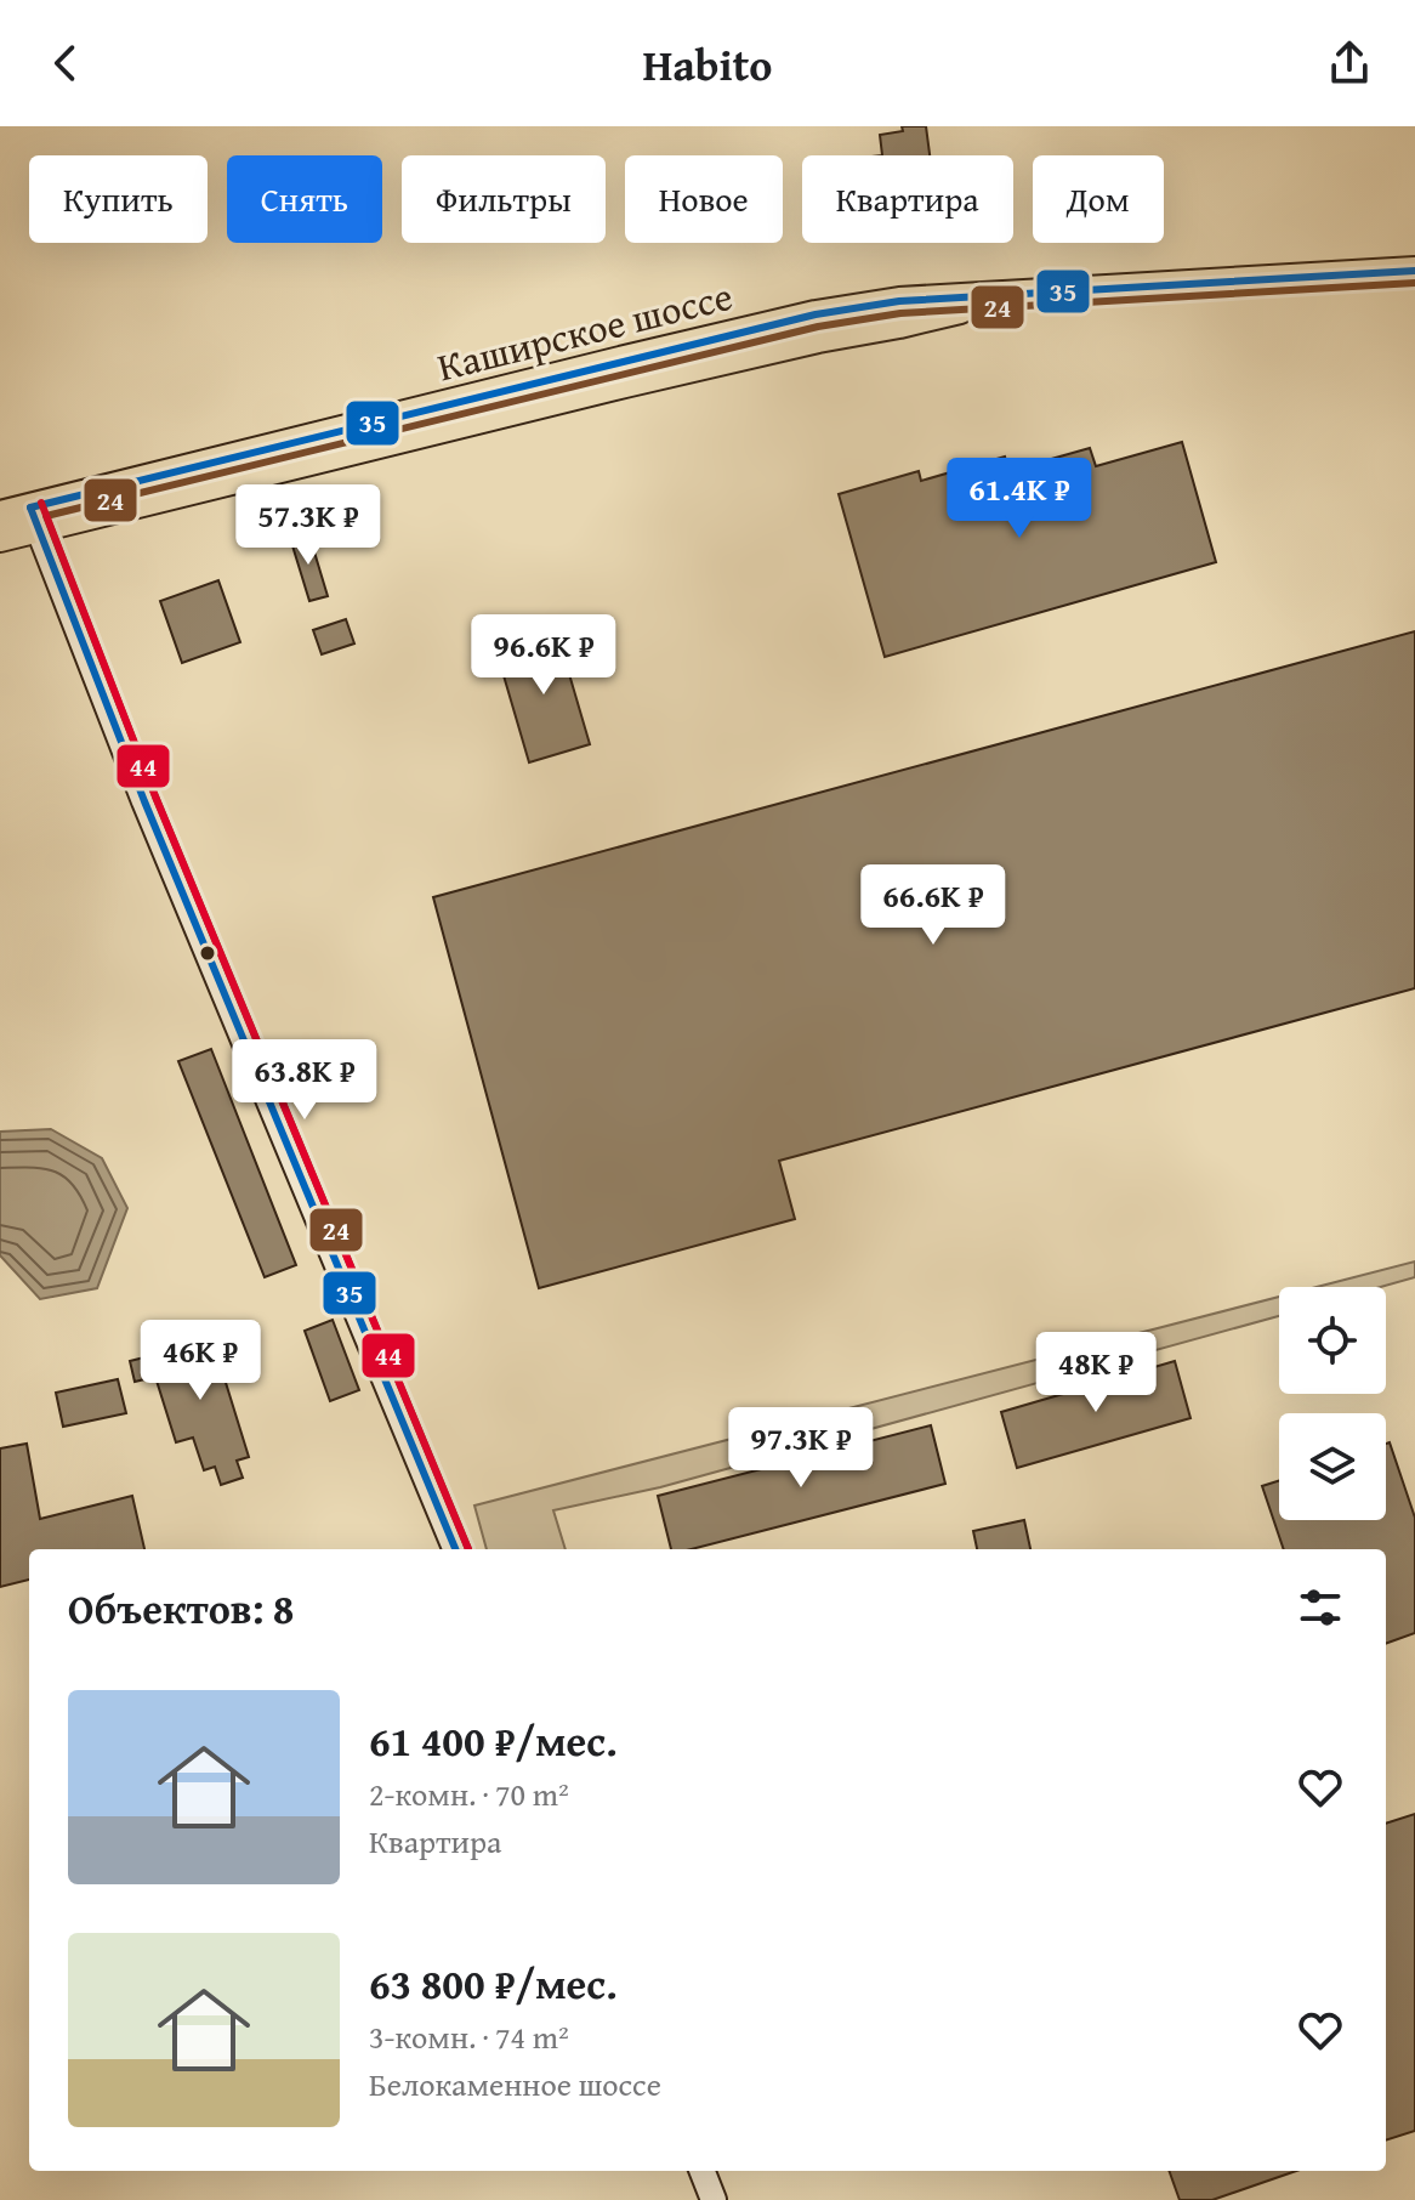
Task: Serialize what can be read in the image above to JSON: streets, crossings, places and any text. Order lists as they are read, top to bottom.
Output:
{
  "streets": {
    "main road": ["Каширское шоссе"]
  },
  "lines": ["transit line 35", "transit line 24", "transit line 44"],
  "page": {
    "header": "Habito",
    "chip": [
      "Купить",
      "Снять",
      "Фильтры",
      "Новое",
      "Квартира",
      "Дом"
    ],
    "price": [
      "61.4K ₽",
      "57.3K ₽",
      "96.6K ₽",
      "66.6K ₽",
      "63.8K ₽",
      "46K ₽",
      "48K ₽",
      "97.3K ₽"
    ],
    "heading": "Объектов: 8",
    "list": [
      {
        "name": "61 400 ₽/мес.",
        "note": "2-комн. · 70 m² · Квартира"
      },
      {
        "name": "63 800 ₽/мес.",
        "note": "3-комн. · 74 m² · Белокаменное шоссе"
      }
    ]
  }
}
